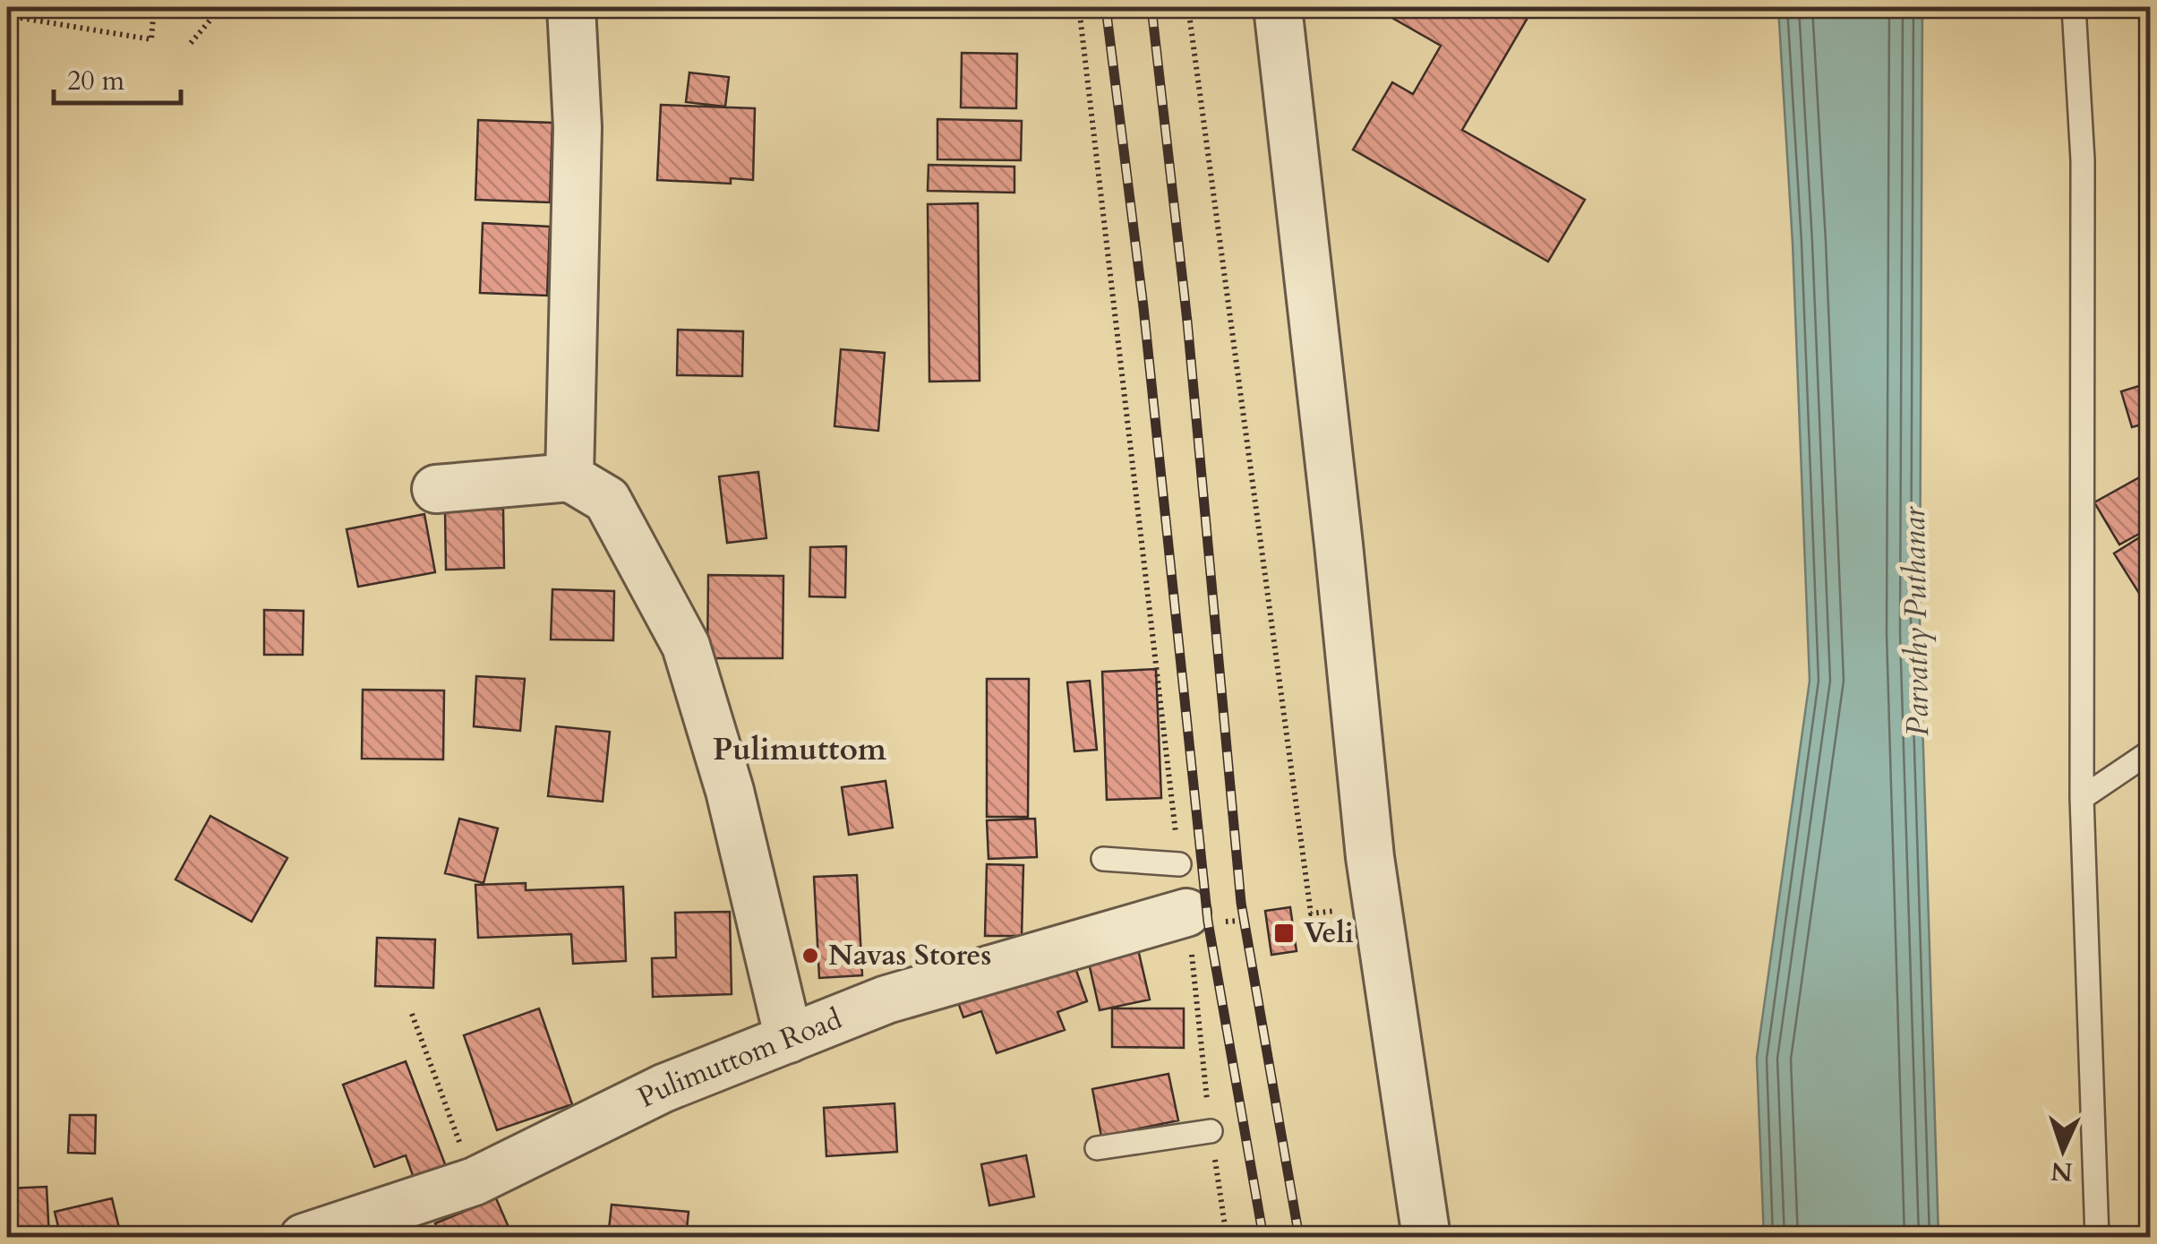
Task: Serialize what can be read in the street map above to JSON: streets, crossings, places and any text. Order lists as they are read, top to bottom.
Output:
{
  "streets": {
    "street": ["Pulimuttom Road"]
  },
  "districts": ["Pulimuttom"],
  "water": ["Parvathy Puthanar"],
  "places": {
    "transit": ["Veli"],
    "other": ["Navas Stores"]
  },
  "scale_bar": "20 m",
  "north": "bottom"
}
